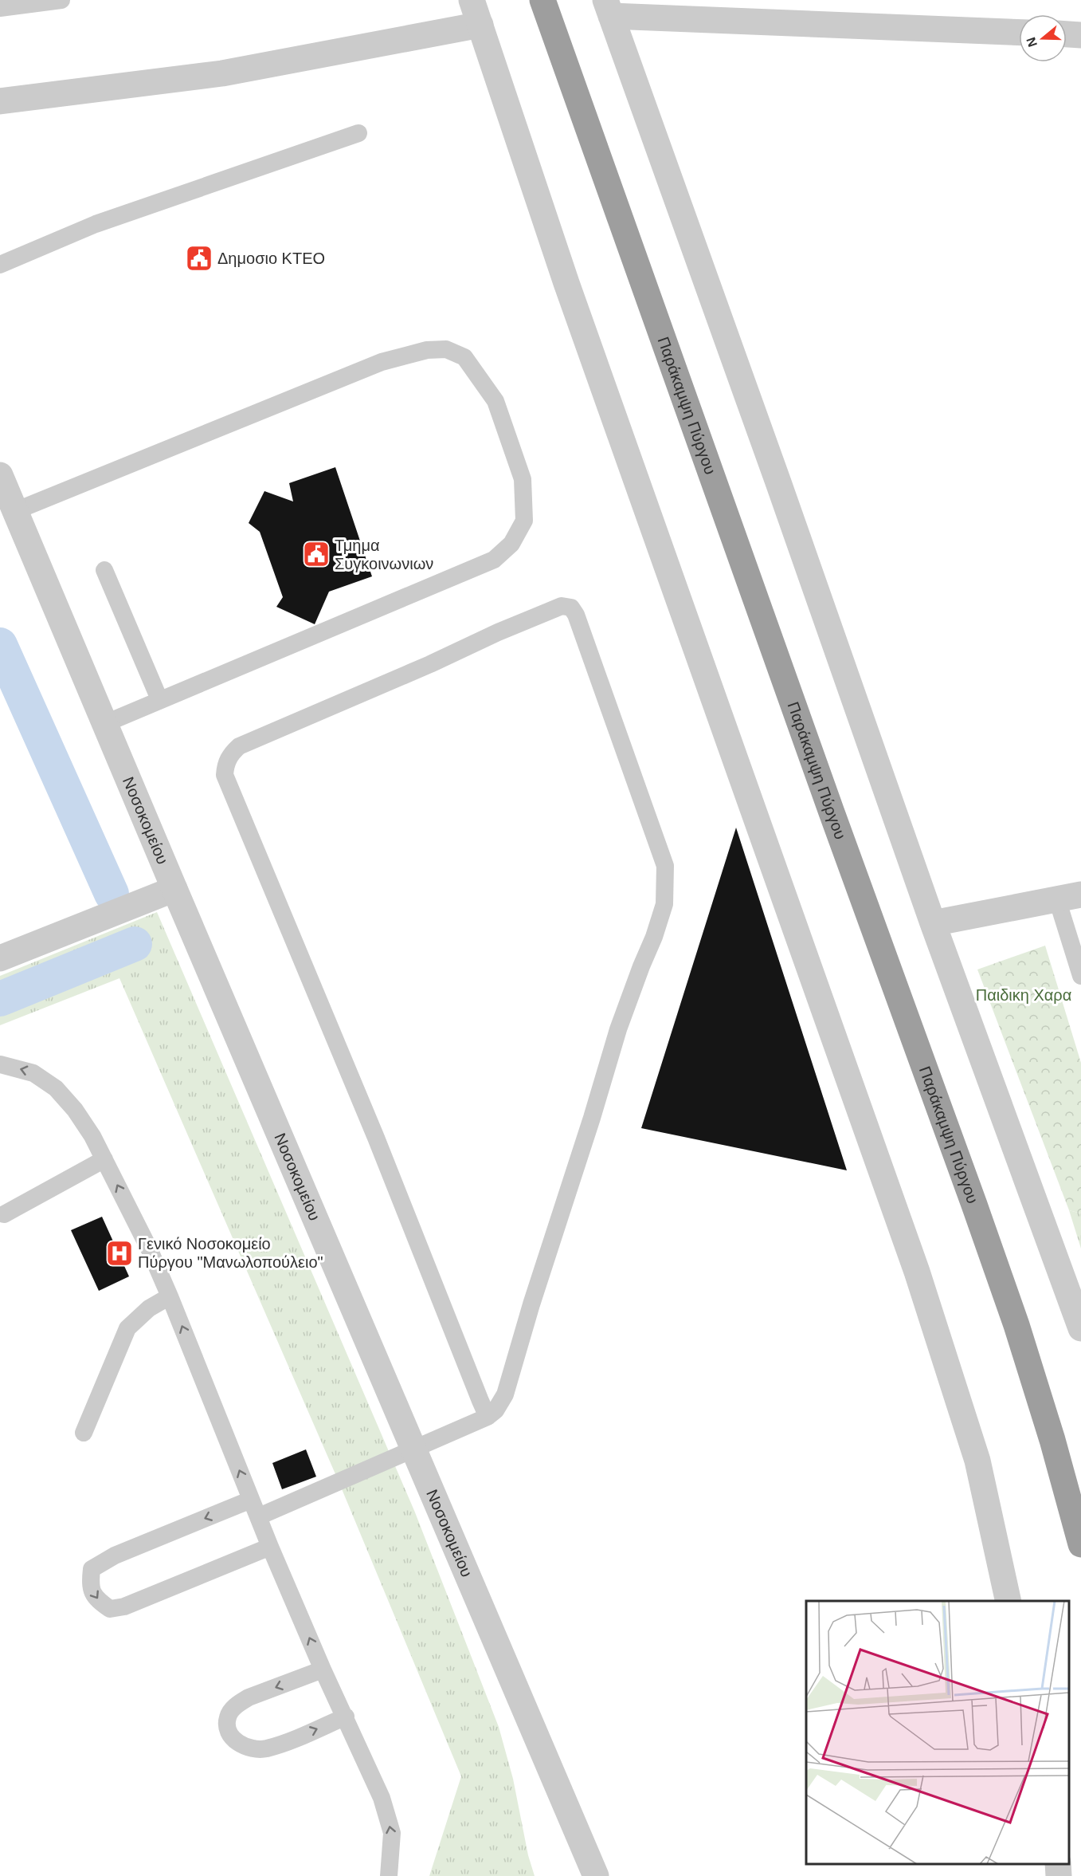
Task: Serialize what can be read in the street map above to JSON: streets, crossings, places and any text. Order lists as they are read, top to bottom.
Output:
{
  "streets": {
    "highway": ["Παράκαμψη Πύργου"],
    "street": ["Νοσοκομείου"]
  },
  "parks": ["Παιδικη Χαρα"],
  "places": {
    "public building": ["Δημοσιο ΚΤΕΟ", "Τμημα Συγκοινωνιων"],
    "hospital": ["Γενικό Νοσοκομείο Πύργου \"Μανωλοπούλειο\""]
  },
  "north": "left"
}
